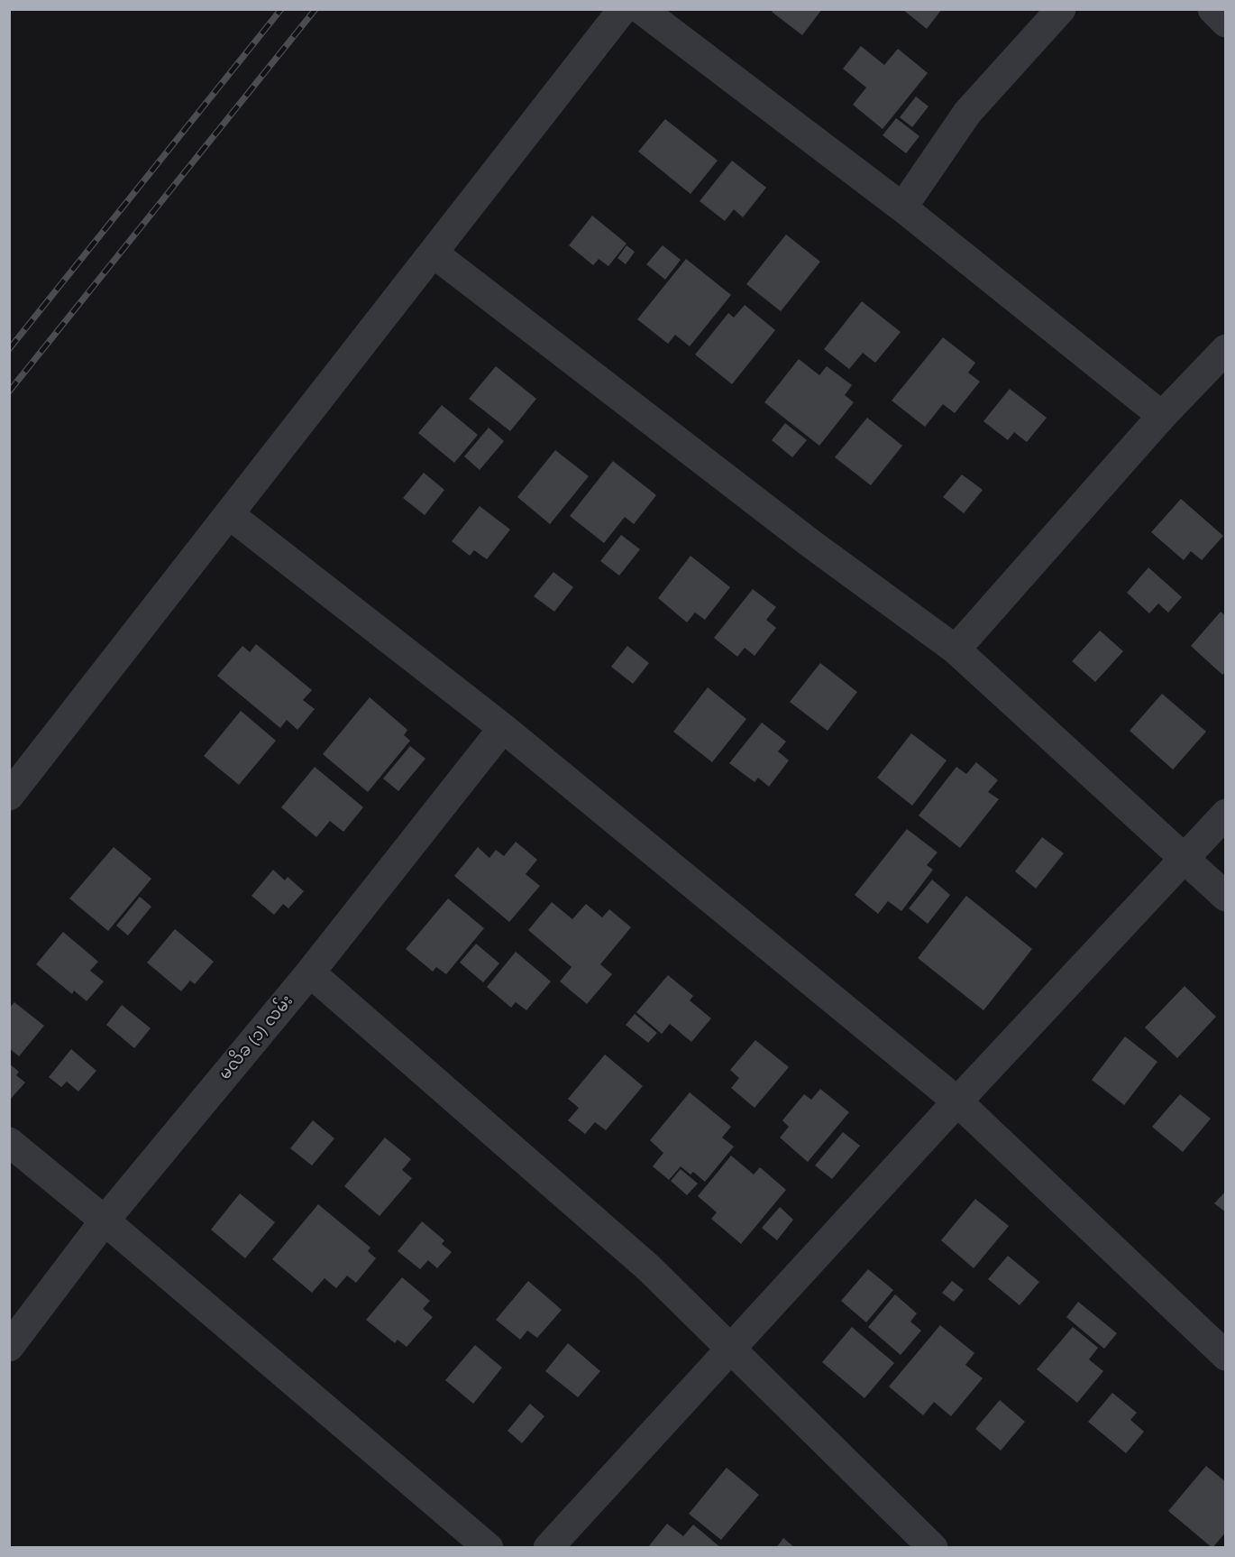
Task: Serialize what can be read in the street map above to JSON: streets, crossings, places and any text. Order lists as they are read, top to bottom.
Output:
{
  "streets": {
    "street": ["မလိခ (၁) လမ်း"]
  }
}
